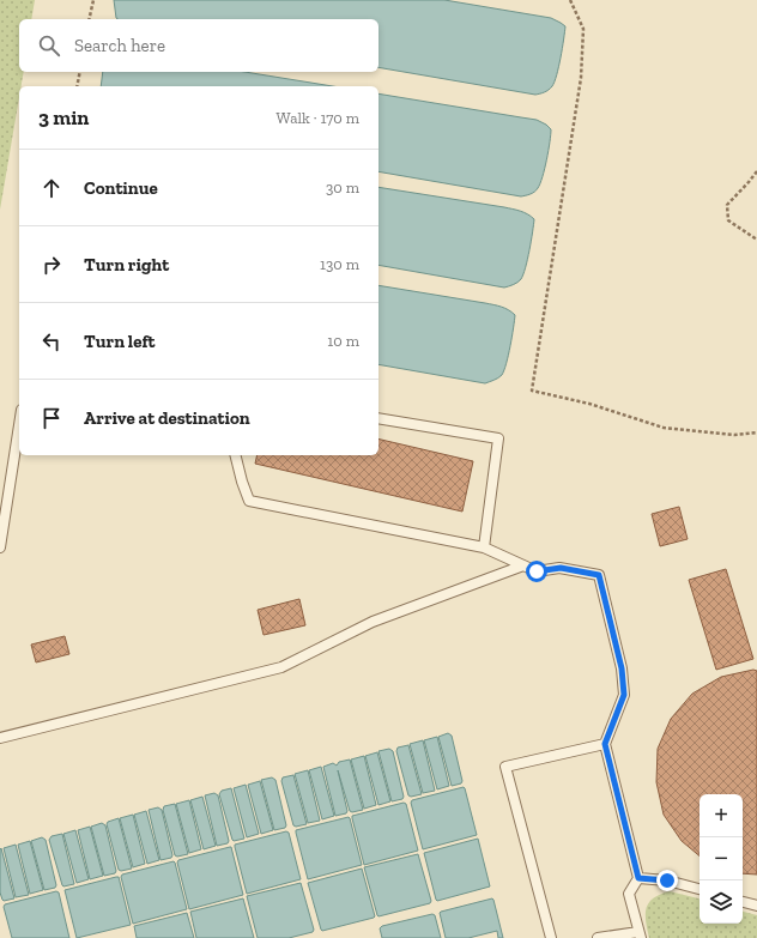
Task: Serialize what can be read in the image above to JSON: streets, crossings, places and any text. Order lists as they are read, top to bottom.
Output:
{
  "page": {
    "search": "Search here",
    "heading": ["3 min", "Walk · 170 m"],
    "list": [
      ["Continue", "30 m"],
      ["Turn right", "130 m"],
      ["Turn left", "10 m"],
      "Arrive at destination"
    ],
    "map_buttons": ["+", "−"]
  }
}
